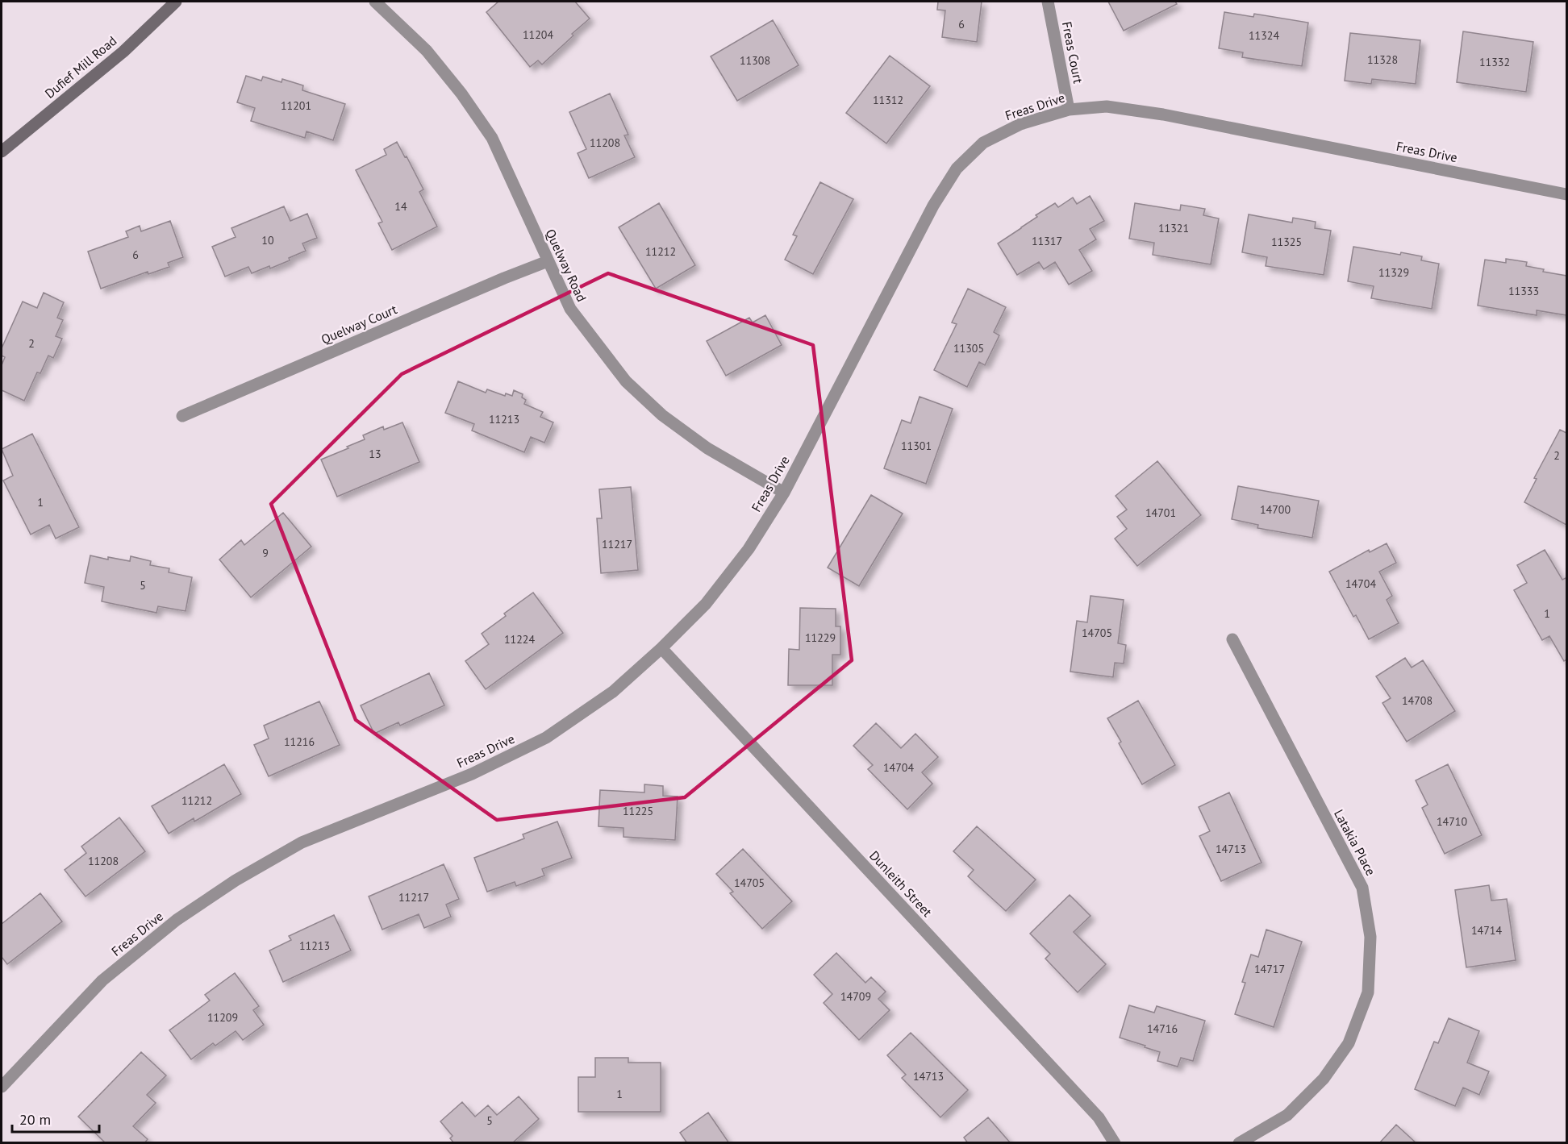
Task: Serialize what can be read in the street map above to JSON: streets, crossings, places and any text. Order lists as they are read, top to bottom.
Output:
{
  "streets": {
    "main road": ["Dufief Mill Road"],
    "street": [
      "Freas Court",
      "Freas Drive",
      "Quelway Road",
      "Quelway Court",
      "Latakia Place",
      "Dunleith Street"
    ]
  },
  "crossings": [
    ["Freas Court", "Freas Drive"],
    ["Freas Drive", "Quelway Road"],
    ["Freas Drive", "Dunleith Street"],
    ["Quelway Road", "Quelway Court"]
  ],
  "house_numbers": [
    "6",
    "11204",
    "11324",
    "11328",
    "11308",
    "11332",
    "11312",
    "11201",
    "11208",
    "14",
    "11321",
    "10",
    "11317",
    "11325",
    "11212",
    "6",
    "11329",
    "11333",
    "2",
    "11305",
    "11213",
    "11301",
    "13",
    "2",
    "1",
    "14700",
    "14701",
    "11217",
    "9",
    "14704",
    "5",
    "1",
    "14705",
    "11229",
    "11224",
    "14708",
    "11216",
    "14704",
    "11212",
    "11225",
    "14710",
    "14713",
    "11208",
    "14705",
    "11217",
    "14714",
    "11213",
    "14717",
    "14709",
    "11209",
    "14716",
    "14713",
    "1",
    "5"
  ],
  "scale_bar": "20 m"
}
